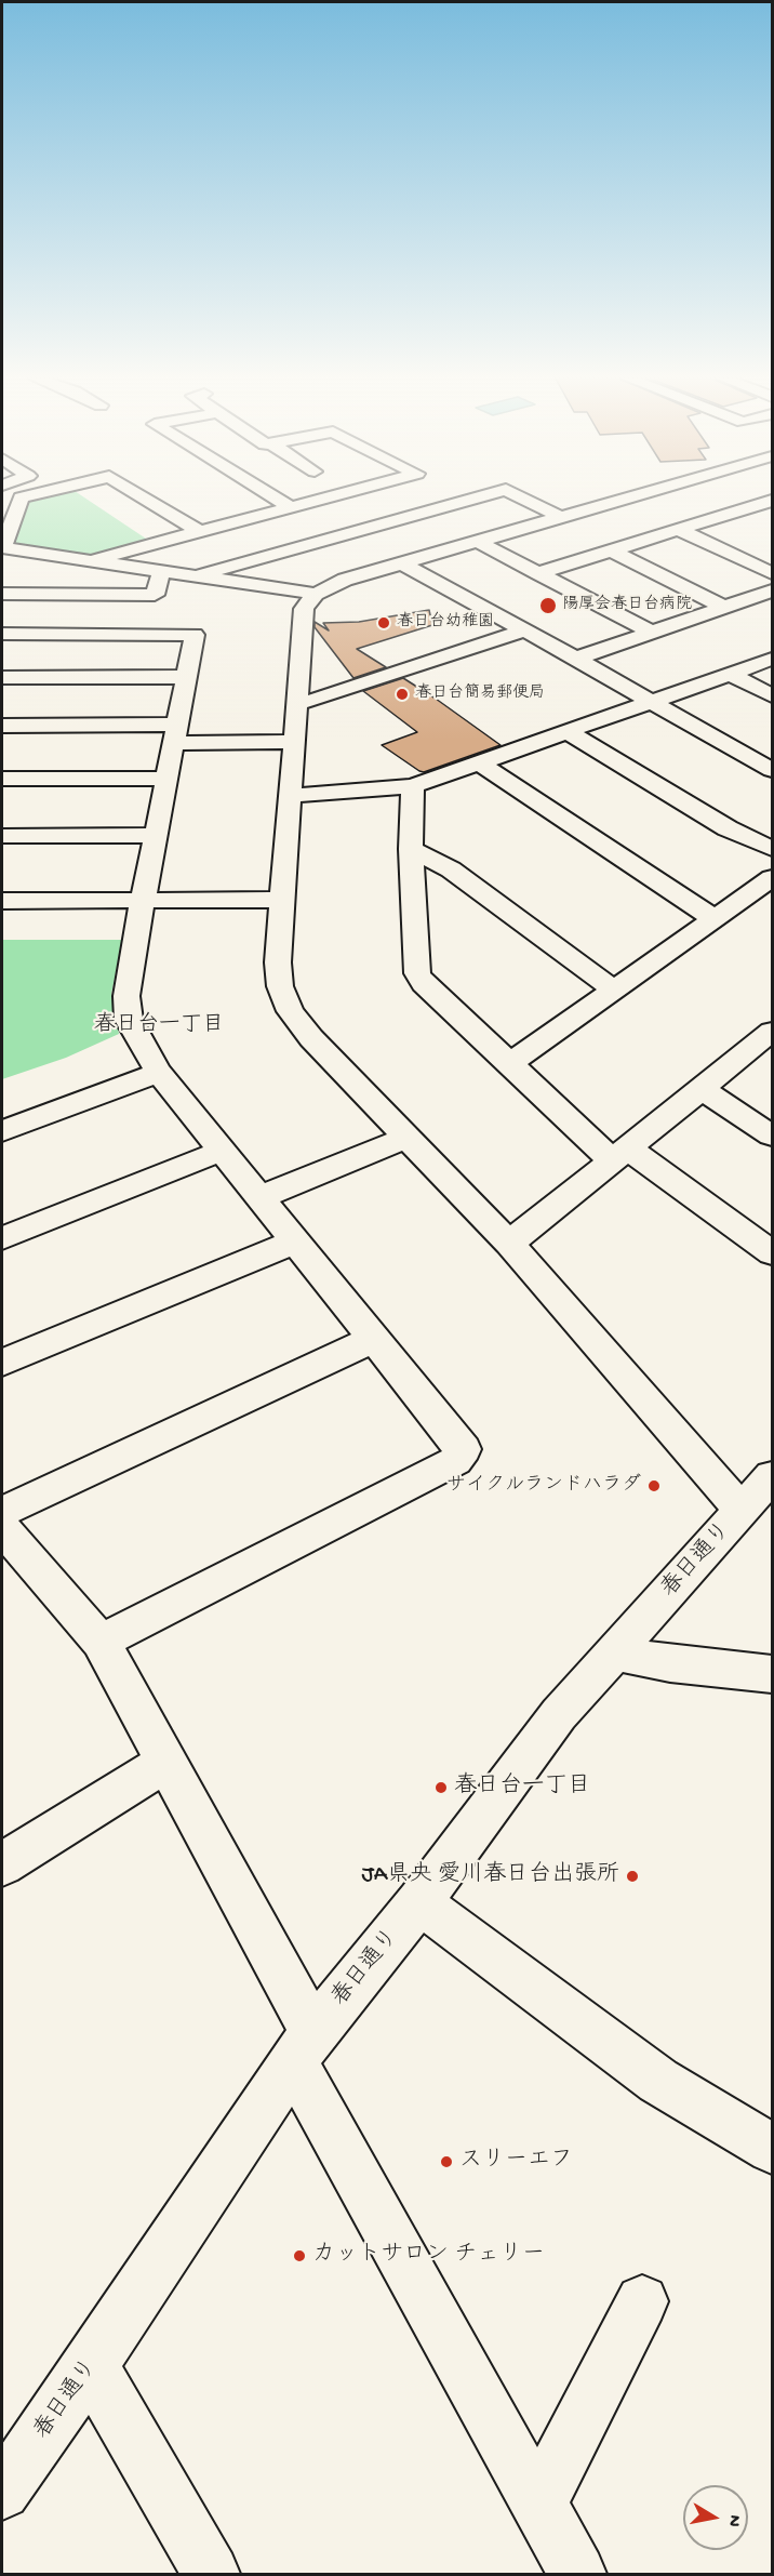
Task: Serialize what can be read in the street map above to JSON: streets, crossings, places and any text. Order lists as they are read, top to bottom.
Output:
{
  "streets": {
    "street": ["春日通り"]
  },
  "districts": ["春日台一丁目"],
  "places": [
    "陽厚会春日台病院",
    "春日台幼稚園",
    "春日台簡易郵便局",
    "サイクルランドハラダ",
    "春日台一丁目",
    "JA県央 愛川春日台出張所",
    "スリーエフ",
    "カットサロン チェリー"
  ],
  "north": "right"
}
